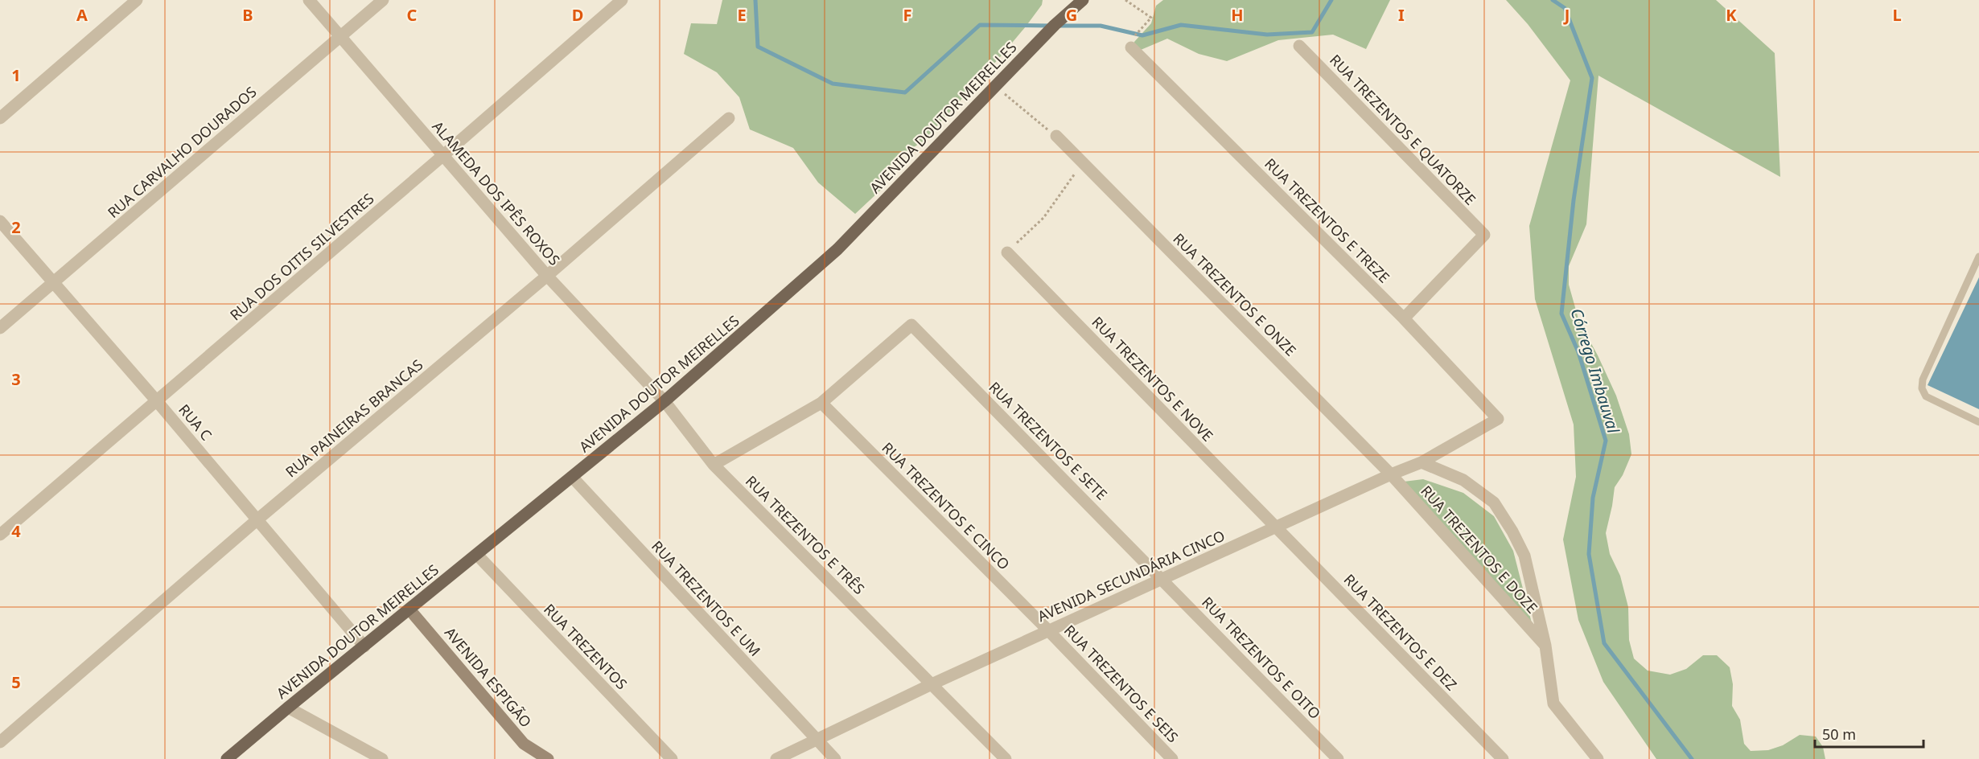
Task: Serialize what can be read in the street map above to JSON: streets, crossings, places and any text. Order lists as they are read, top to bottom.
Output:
{
  "streets": {
    "main road": ["AVENIDA DOUTOR MEIRELLES"],
    "street": [
      "RUA TREZENTOS E QUATORZE",
      "RUA CARVALHO DOURADOS",
      "ALAMEDA DOS IPÊS ROXOS",
      "RUA TREZENTOS E TREZE",
      "RUA DOS OITIS SILVESTRES",
      "RUA TREZENTOS E ONZE",
      "RUA TREZENTOS E NOVE",
      "RUA PAINEIRAS BRANCAS",
      "RUA C",
      "RUA TREZENTOS E SETE",
      "RUA TREZENTOS E CINCO",
      "RUA TREZENTOS E TRÊS",
      "RUA TREZENTOS E DOZE",
      "AVENIDA SECUNDÁRIA CINCO",
      "RUA TREZENTOS E UM",
      "RUA TREZENTOS E DEZ",
      "RUA TREZENTOS",
      "RUA TREZENTOS E OITO",
      "AVENIDA ESPIGÃO",
      "RUA TREZENTOS E SEIS"
    ]
  },
  "crossings": [
    ["AVENIDA DOUTOR MEIRELLES", "ALAMEDA DOS IPÊS ROXOS"],
    ["AVENIDA DOUTOR MEIRELLES", "RUA C"],
    ["AVENIDA DOUTOR MEIRELLES", "RUA TREZENTOS E TRÊS"],
    ["AVENIDA DOUTOR MEIRELLES", "RUA TREZENTOS E UM"],
    ["AVENIDA DOUTOR MEIRELLES", "RUA TREZENTOS"],
    ["AVENIDA DOUTOR MEIRELLES", "AVENIDA ESPIGÃO"],
    ["RUA TREZENTOS E QUATORZE", "RUA TREZENTOS E TREZE"],
    ["RUA CARVALHO DOURADOS", "ALAMEDA DOS IPÊS ROXOS"],
    ["RUA CARVALHO DOURADOS", "RUA C"],
    ["ALAMEDA DOS IPÊS ROXOS", "RUA DOS OITIS SILVESTRES"],
    ["ALAMEDA DOS IPÊS ROXOS", "RUA PAINEIRAS BRANCAS"],
    ["ALAMEDA DOS IPÊS ROXOS", "RUA TREZENTOS E TRÊS"],
    ["RUA TREZENTOS E TREZE", "AVENIDA SECUNDÁRIA CINCO"],
    ["RUA DOS OITIS SILVESTRES", "RUA C"],
    ["RUA TREZENTOS E ONZE", "RUA TREZENTOS E DOZE"],
    ["RUA TREZENTOS E ONZE", "AVENIDA SECUNDÁRIA CINCO"],
    ["RUA TREZENTOS E NOVE", "AVENIDA SECUNDÁRIA CINCO"],
    ["RUA TREZENTOS E NOVE", "RUA TREZENTOS E DEZ"],
    ["RUA PAINEIRAS BRANCAS", "RUA C"],
    ["RUA TREZENTOS E SETE", "RUA TREZENTOS E CINCO"],
    ["RUA TREZENTOS E SETE", "AVENIDA SECUNDÁRIA CINCO"],
    ["RUA TREZENTOS E SETE", "RUA TREZENTOS E OITO"],
    ["RUA TREZENTOS E CINCO", "AVENIDA SECUNDÁRIA CINCO"],
    ["RUA TREZENTOS E CINCO", "RUA TREZENTOS E SEIS"],
    ["RUA TREZENTOS E TRÊS", "AVENIDA SECUNDÁRIA CINCO"],
    ["RUA TREZENTOS E DOZE", "AVENIDA SECUNDÁRIA CINCO"],
    ["AVENIDA SECUNDÁRIA CINCO", "RUA TREZENTOS E UM"],
    ["AVENIDA SECUNDÁRIA CINCO", "RUA TREZENTOS E DEZ"],
    ["AVENIDA SECUNDÁRIA CINCO", "RUA TREZENTOS E OITO"],
    ["AVENIDA SECUNDÁRIA CINCO", "RUA TREZENTOS E SEIS"]
  ],
  "water": ["Córrego Imbauval"],
  "scale_bar": "50 m",
  "grid": {
    "columns": [
      "A",
      "B",
      "C",
      "D",
      "E",
      "F",
      "G",
      "H",
      "I",
      "J",
      "K",
      "L"
    ],
    "rows": [
      "1",
      "2",
      "3",
      "4",
      "5"
    ]
  }
}
